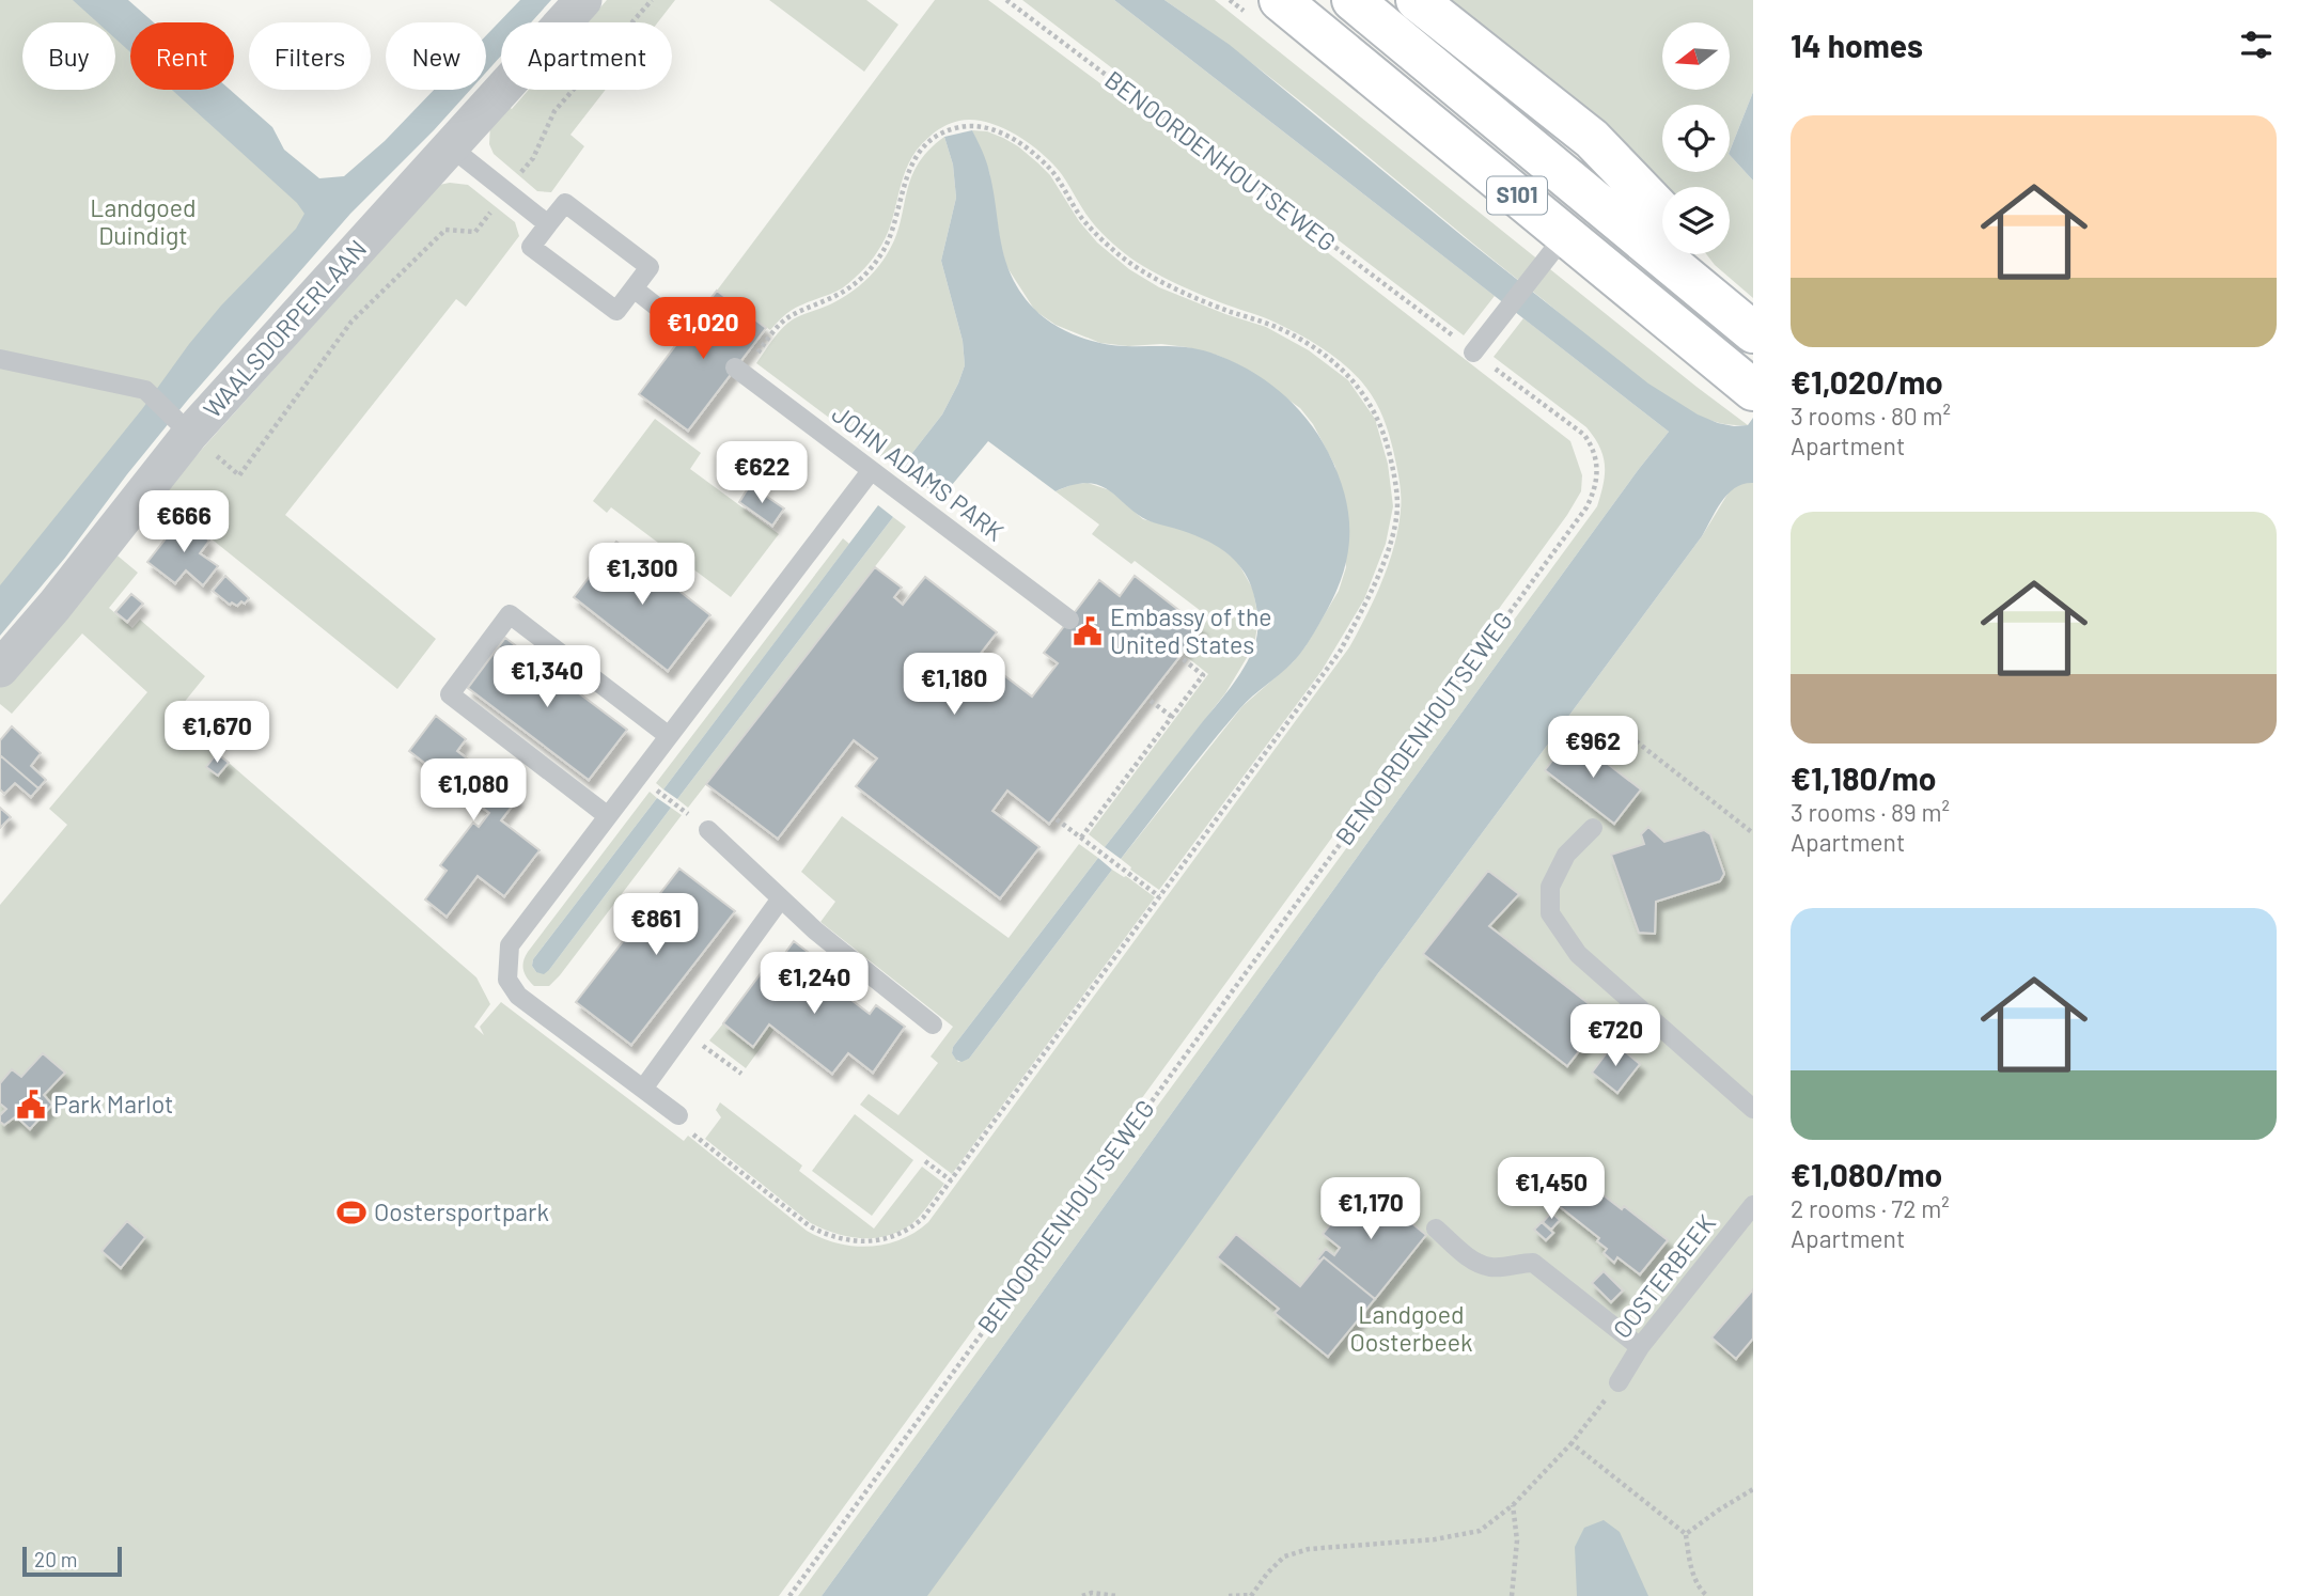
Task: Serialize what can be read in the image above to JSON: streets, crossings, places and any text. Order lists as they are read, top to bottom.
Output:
{
  "streets": {
    "main road": ["S101"],
    "street": ["WAALSDORPERLAAN"],
    "lane": ["JOHN ADAMS PARK", "OOSTERBEEK"],
    "path": ["BENOORDENHOUTSEWEG"]
  },
  "parks": ["Landgoed Duindigt", "Landgoed Oosterbeek"],
  "places": {
    "public building": ["Embassy of the United States", "Park Marlot"],
    "sports": ["Oostersportpark"]
  },
  "scale_bar": "20 m",
  "north": "left",
  "page": {
    "heading": "14 homes",
    "chip": [
      "Buy",
      "Rent",
      "Filters",
      "New",
      "Apartment"
    ],
    "list": [
      {
        "name": "€1,020/mo",
        "note": "3 rooms · 80 m² · Apartment"
      },
      {
        "name": "€1,180/mo",
        "note": "3 rooms · 89 m² · Apartment"
      },
      {
        "name": "€1,080/mo",
        "note": "2 rooms · 72 m² · Apartment"
      }
    ],
    "price": [
      "€1,020",
      "€622",
      "€666",
      "€1,300",
      "€1,340",
      "€1,180",
      "€1,670",
      "€962",
      "€1,080",
      "€861",
      "€1,240",
      "€720",
      "€1,450",
      "€1,170"
    ],
    "scale": "20 m"
  }
}
